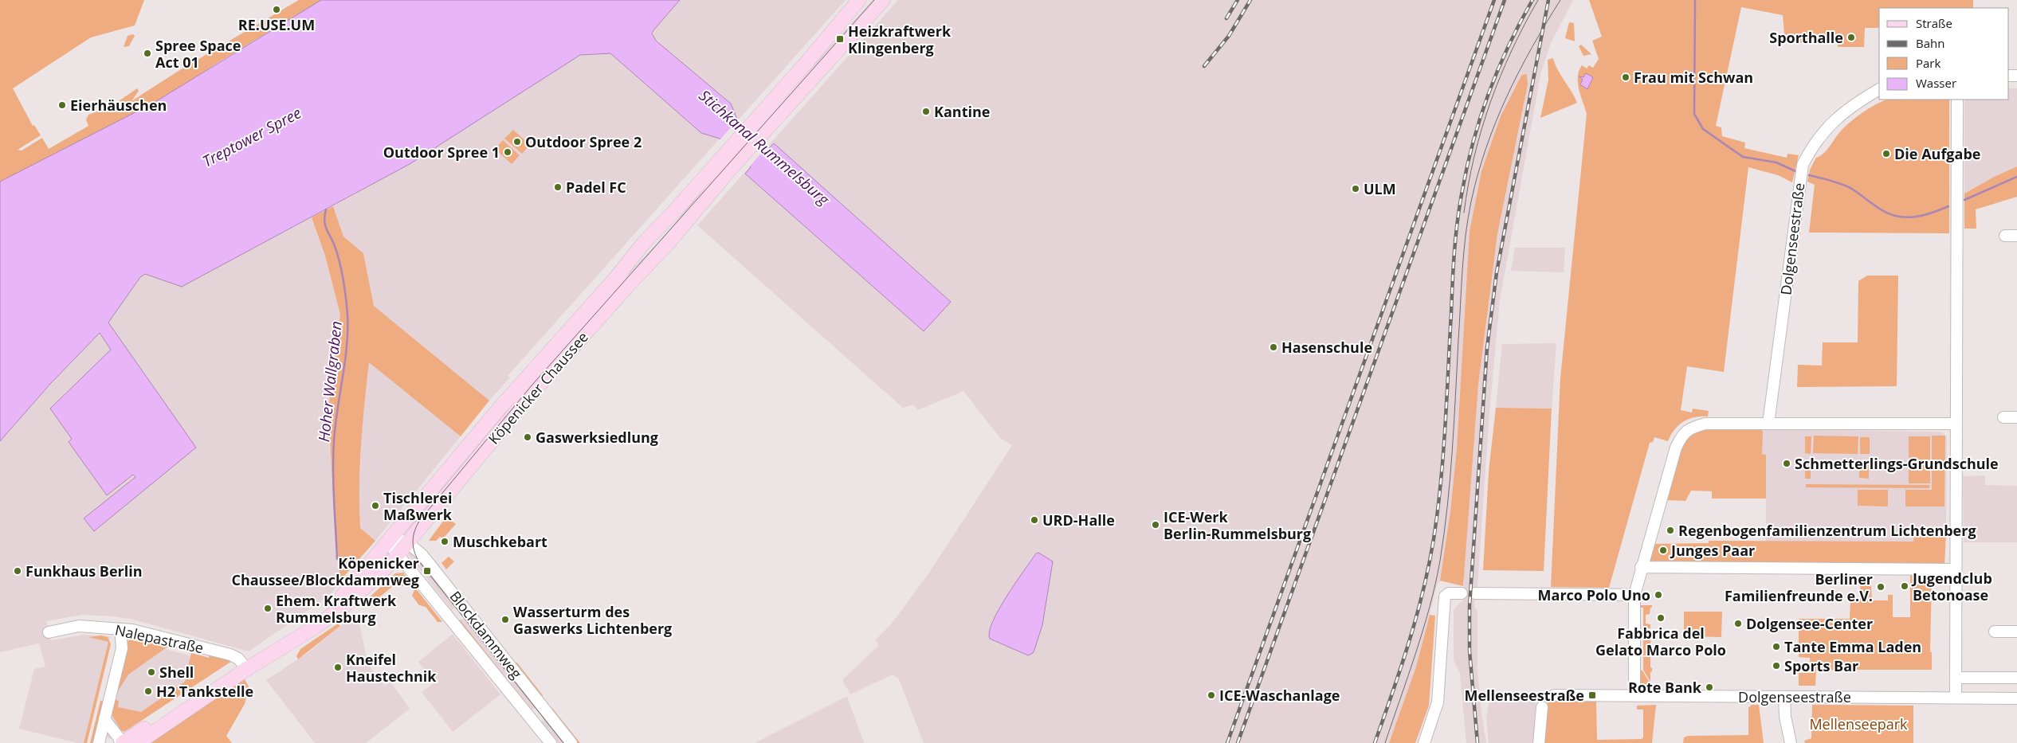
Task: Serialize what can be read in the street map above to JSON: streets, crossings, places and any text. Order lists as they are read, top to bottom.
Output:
{
  "streets": {
    "main road": ["Köpenicker Chaussee"],
    "street": ["Dolgenseestraße", "Blockdammweg", "Nalepastraße"]
  },
  "crossings": [
    ["Köpenicker Chaussee", "Blockdammweg"]
  ],
  "water": ["Treptower Spree", "Stichkanal Rummelsburg", "Hoher Wallgraben"],
  "parks": ["Mellenseepark"],
  "places": {
    "other": [
      "RE.USE.UM",
      "Sporthalle",
      "Spree Space Act 01",
      "Frau mit Schwan",
      "Eierhäuschen",
      "Kantine",
      "Outdoor Spree 2",
      "Outdoor Spree 1",
      "Die Aufgabe",
      "Padel FC",
      "ULM",
      "Hasenschule",
      "Gaswerksiedlung",
      "Schmetterlings-Grundschule",
      "Tischlerei Maßwerk",
      "URD-Halle",
      "ICE-Werk Berlin-Rummelsburg",
      "Regenbogenfamilienzentrum Lichtenberg",
      "Muschkebart",
      "Junges Paar",
      "Funkhaus Berlin",
      "Jugendclub Betonoase",
      "Berliner Familienfreunde e.V.",
      "Marco Polo Uno",
      "Ehem. Kraftwerk Rummelsburg",
      "Fabbrica del Gelato Marco Polo",
      "Wasserturm des Gaswerks Lichtenberg",
      "Dolgensee-Center",
      "Tante Emma Laden",
      "Sports Bar",
      "Kneifel Haustechnik",
      "Shell",
      "Rote Bank",
      "H2 Tankstelle",
      "ICE-Waschanlage"
    ],
    "transit": ["Heizkraftwerk Klingenberg", "Köpenicker Chaussee/Blockdammweg", "Mellenseestraße"]
  },
  "legend": [
    "Straße",
    "Bahn",
    "Park",
    "Wasser"
  ]
}
